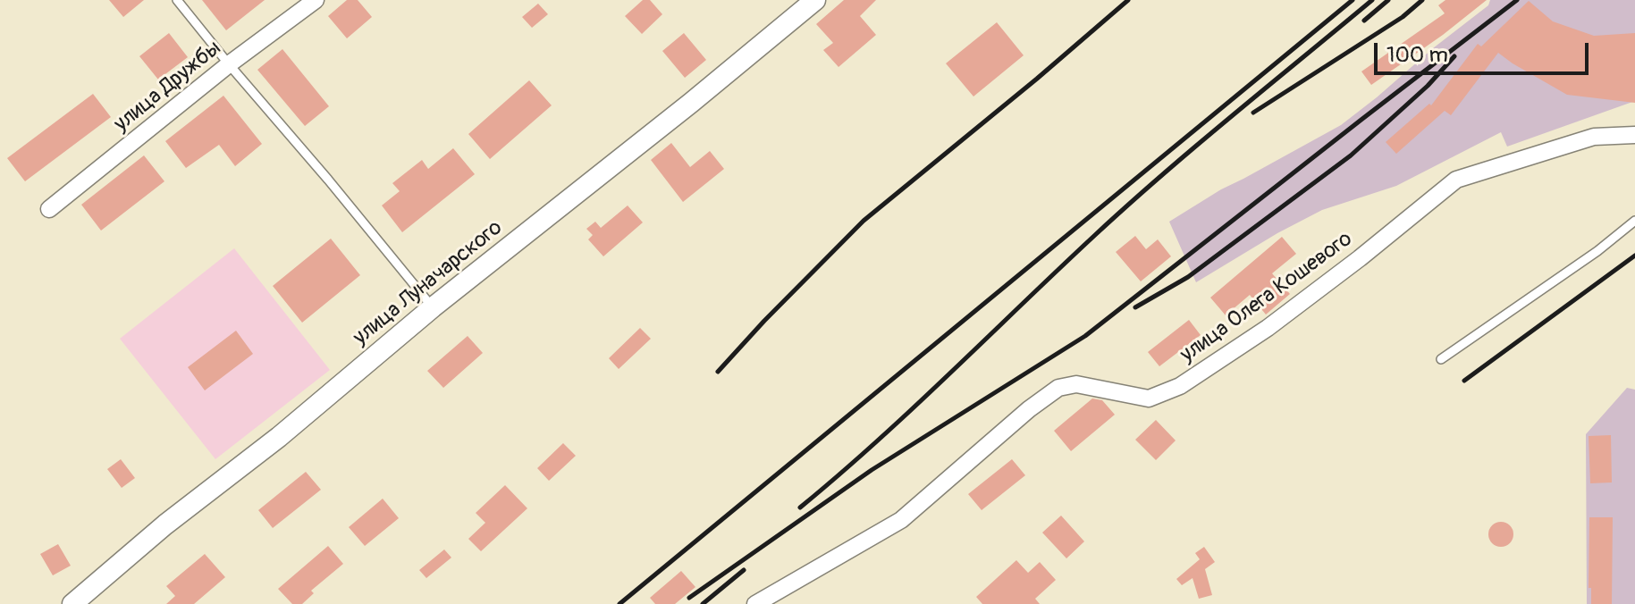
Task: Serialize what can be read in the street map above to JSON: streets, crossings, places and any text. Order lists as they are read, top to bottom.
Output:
{
  "streets": {
    "street": ["улица Дружбы", "улица Луначарского", "улица Олега Кошевого"]
  },
  "scale_bar": "100 m"
}
